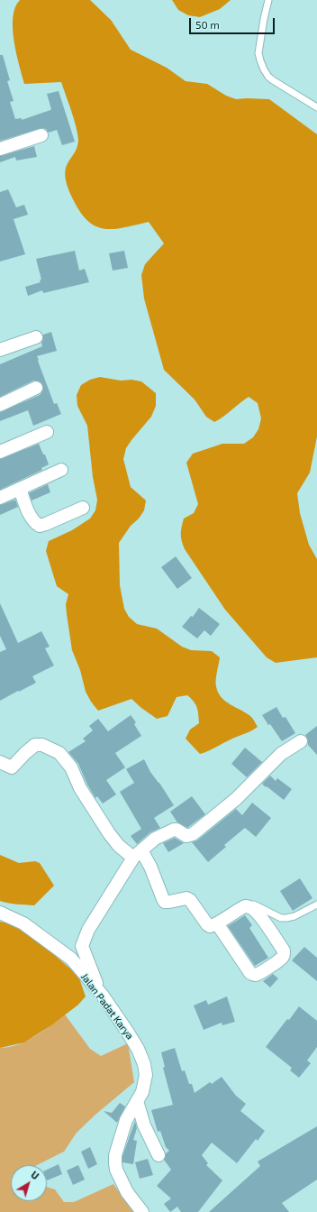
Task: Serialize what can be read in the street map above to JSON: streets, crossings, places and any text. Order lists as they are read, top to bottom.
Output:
{
  "streets": {
    "street": ["Jalan Padat Karya"]
  },
  "scale_bar": "50 m",
  "north": "top right"
}
